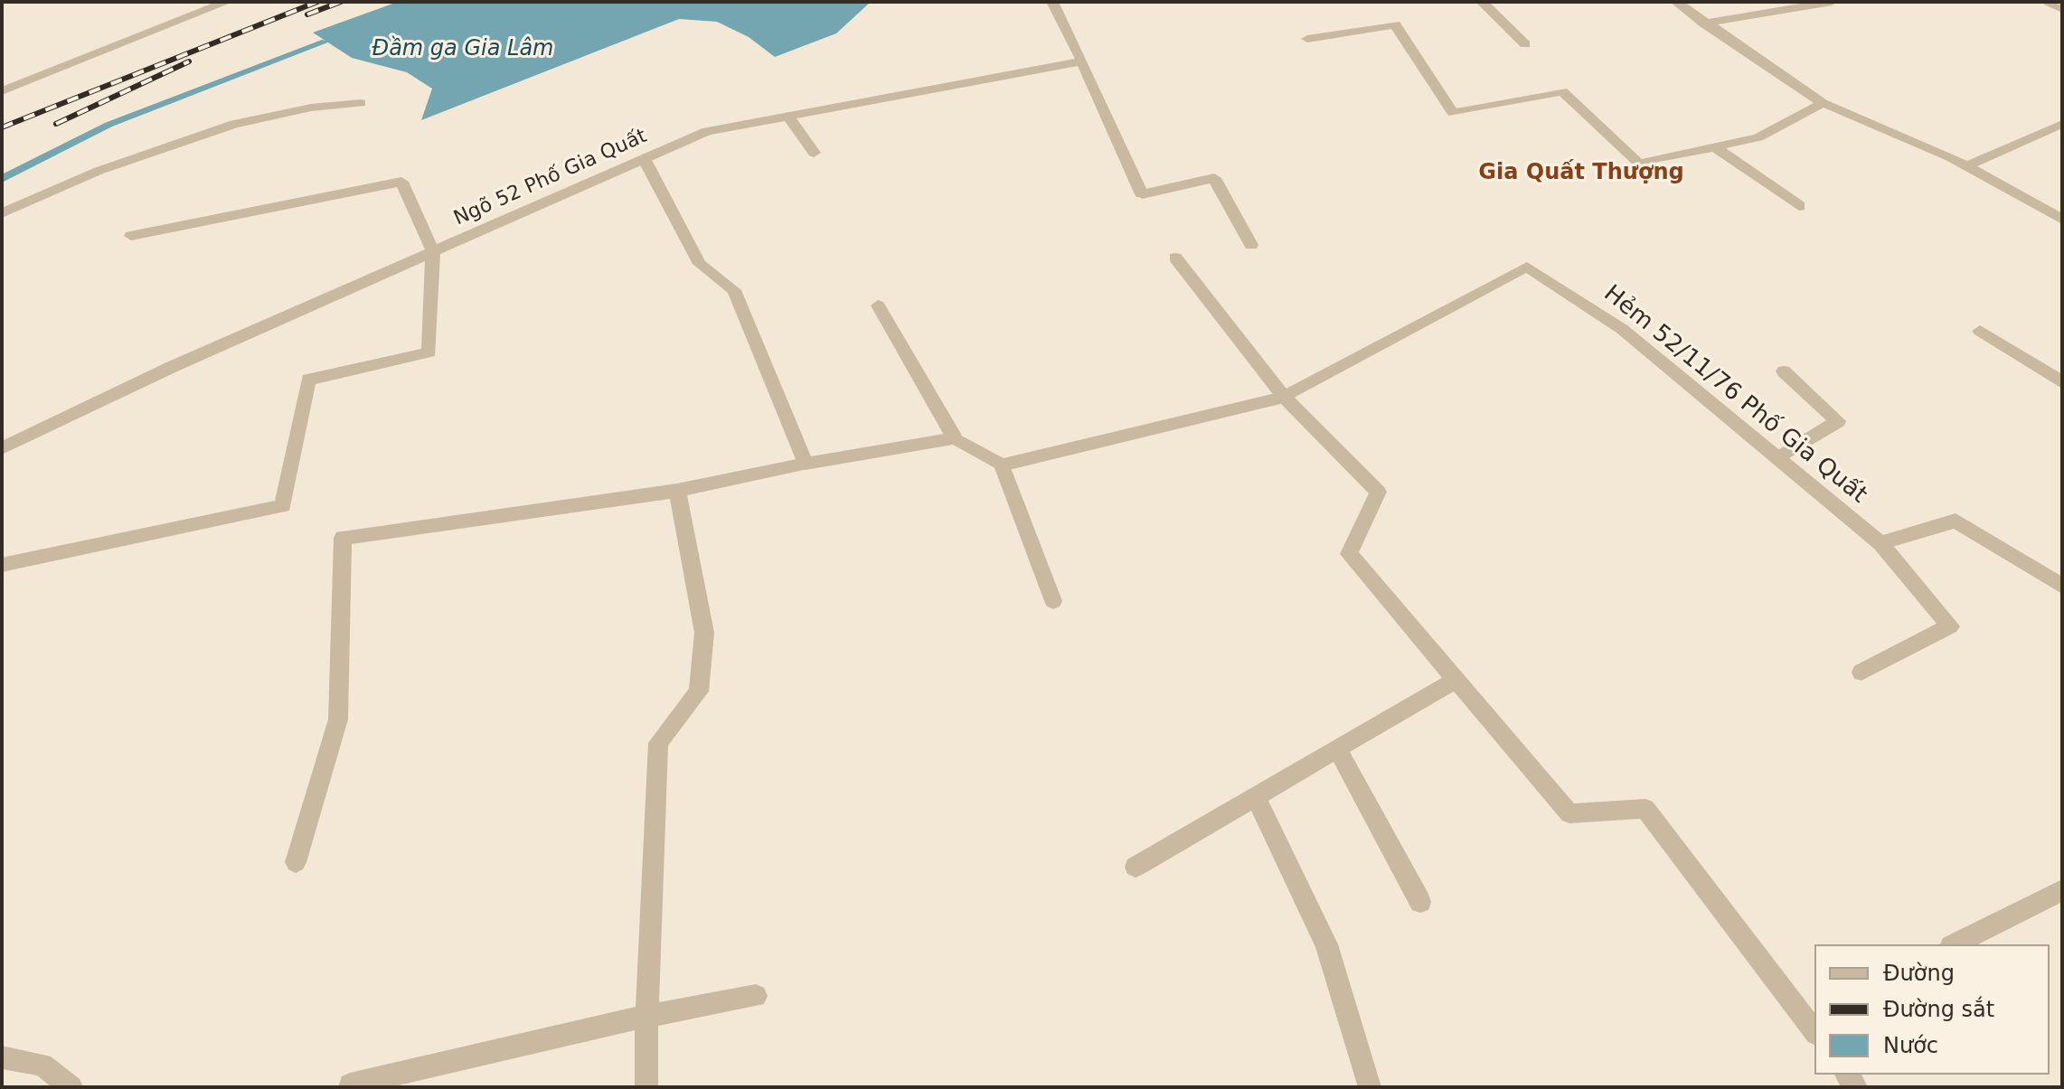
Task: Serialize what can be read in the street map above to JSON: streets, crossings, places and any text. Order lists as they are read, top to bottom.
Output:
{
  "streets": {
    "street": ["Ngõ 52 Phố Gia Quất", "Hẻm 52/11/76 Phố Gia Quất"]
  },
  "districts": ["Gia Quất Thượng"],
  "water": ["Đầm ga Gia Lâm"],
  "legend": ["Đường", "Đường sắt", "Nước"]
}
